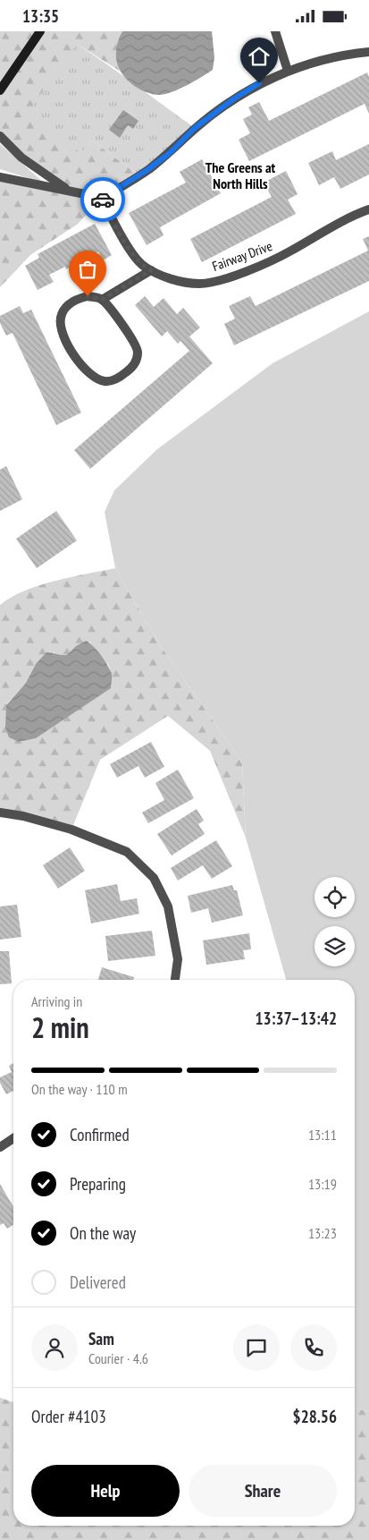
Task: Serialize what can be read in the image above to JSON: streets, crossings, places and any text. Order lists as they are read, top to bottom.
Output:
{
  "streets": {
    "street": ["Fairway Drive"]
  },
  "districts": ["The Greens at North Hills"],
  "page": {
    "status": "13:35",
    "heading": ["2 min", "Arriving in", "13:37–13:42"],
    "panel": [
      "Sam",
      "Courier · 4.6",
      "Order #4103",
      "$28.56"
    ],
    "bar": "On the way · 110 m",
    "list": [
      ["Confirmed", "13:11"],
      ["Preparing", "13:19"],
      ["On the way", "13:23"],
      "Delivered"
    ],
    "buttons": ["Help", "Share"]
  }
}
